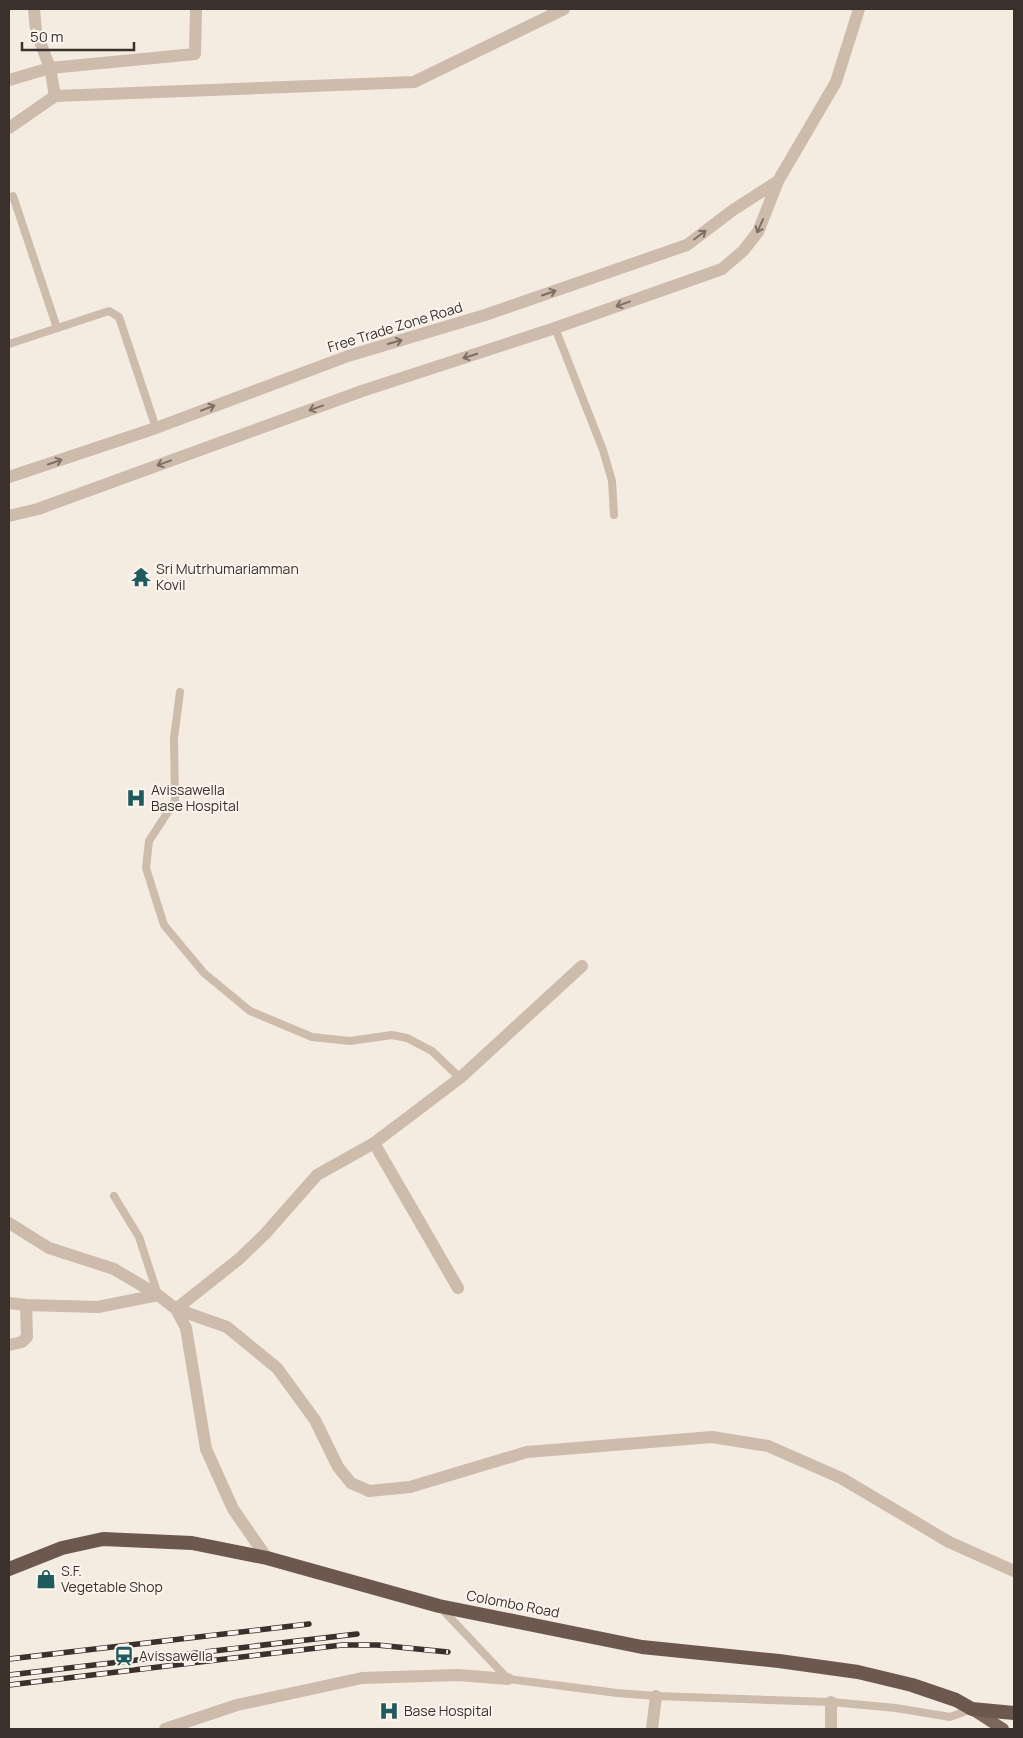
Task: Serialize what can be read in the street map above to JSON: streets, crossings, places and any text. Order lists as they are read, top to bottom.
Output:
{
  "streets": {
    "highway": ["Colombo Road"],
    "street": ["Free Trade Zone Road"]
  },
  "places": {
    "temple": ["Sri Mutrhumariamman Kovil"],
    "hospital": ["Avissawella Base Hospital", "Base Hospital"],
    "shop": ["S.F. Vegetable Shop"],
    "station": ["Avissawella"]
  },
  "scale_bar": "50 m"
}
